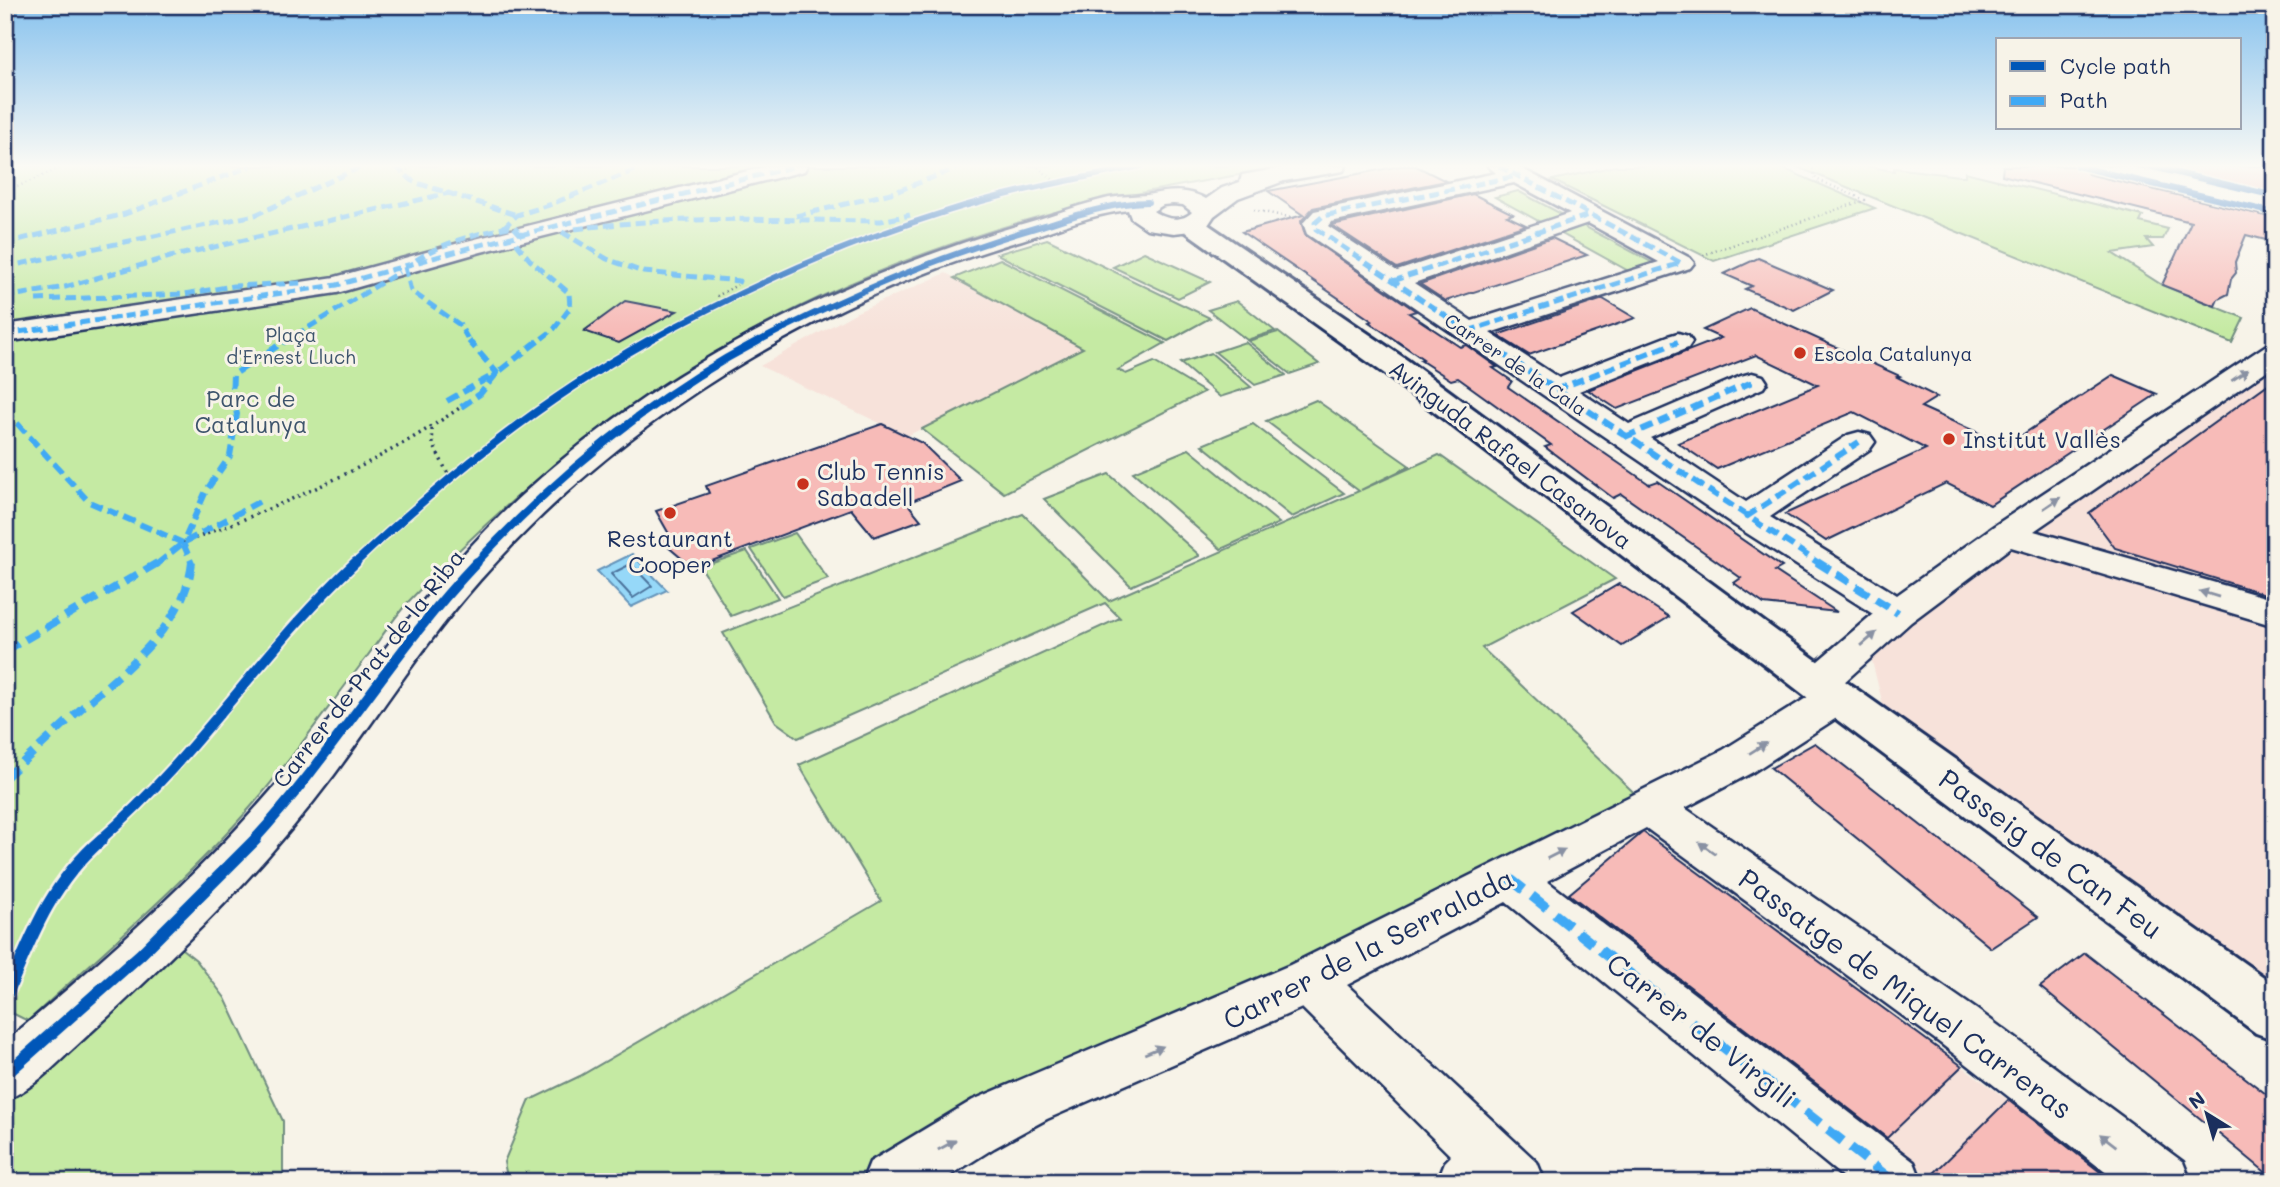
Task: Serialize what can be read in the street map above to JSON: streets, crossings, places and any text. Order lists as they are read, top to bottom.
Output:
{
  "streets": {
    "street": [
      "Carrer de la Cala",
      "Avinguda Rafael Casanova",
      "Carrer de Prat de la Riba",
      "Passeig de Can Feu",
      "Carrer de la Serralada",
      "Passatge de Miquel Carreras",
      "Carrer de Virgili"
    ]
  },
  "crossings": [
    ["Carrer de la Cala", "Carrer de la Serralada"],
    ["Avinguda Rafael Casanova", "Passeig de Can Feu"],
    ["Avinguda Rafael Casanova", "Carrer de la Serralada"],
    ["Passeig de Can Feu", "Carrer de la Serralada"],
    ["Carrer de la Serralada", "Passatge de Miquel Carreras"],
    ["Carrer de la Serralada", "Carrer de Virgili"]
  ],
  "one_way": ["Carrer de la Serralada", "Passatge de Miquel Carreras"],
  "parks": ["Plaça d'Ernest Lluch", "Parc de Catalunya"],
  "places": [
    "Escola Catalunya",
    "Institut Vallès",
    "Club Tennis Sabadell",
    "Restaurant Cooper"
  ],
  "legend": ["Cycle path", "Path"],
  "north": "top left"
}
